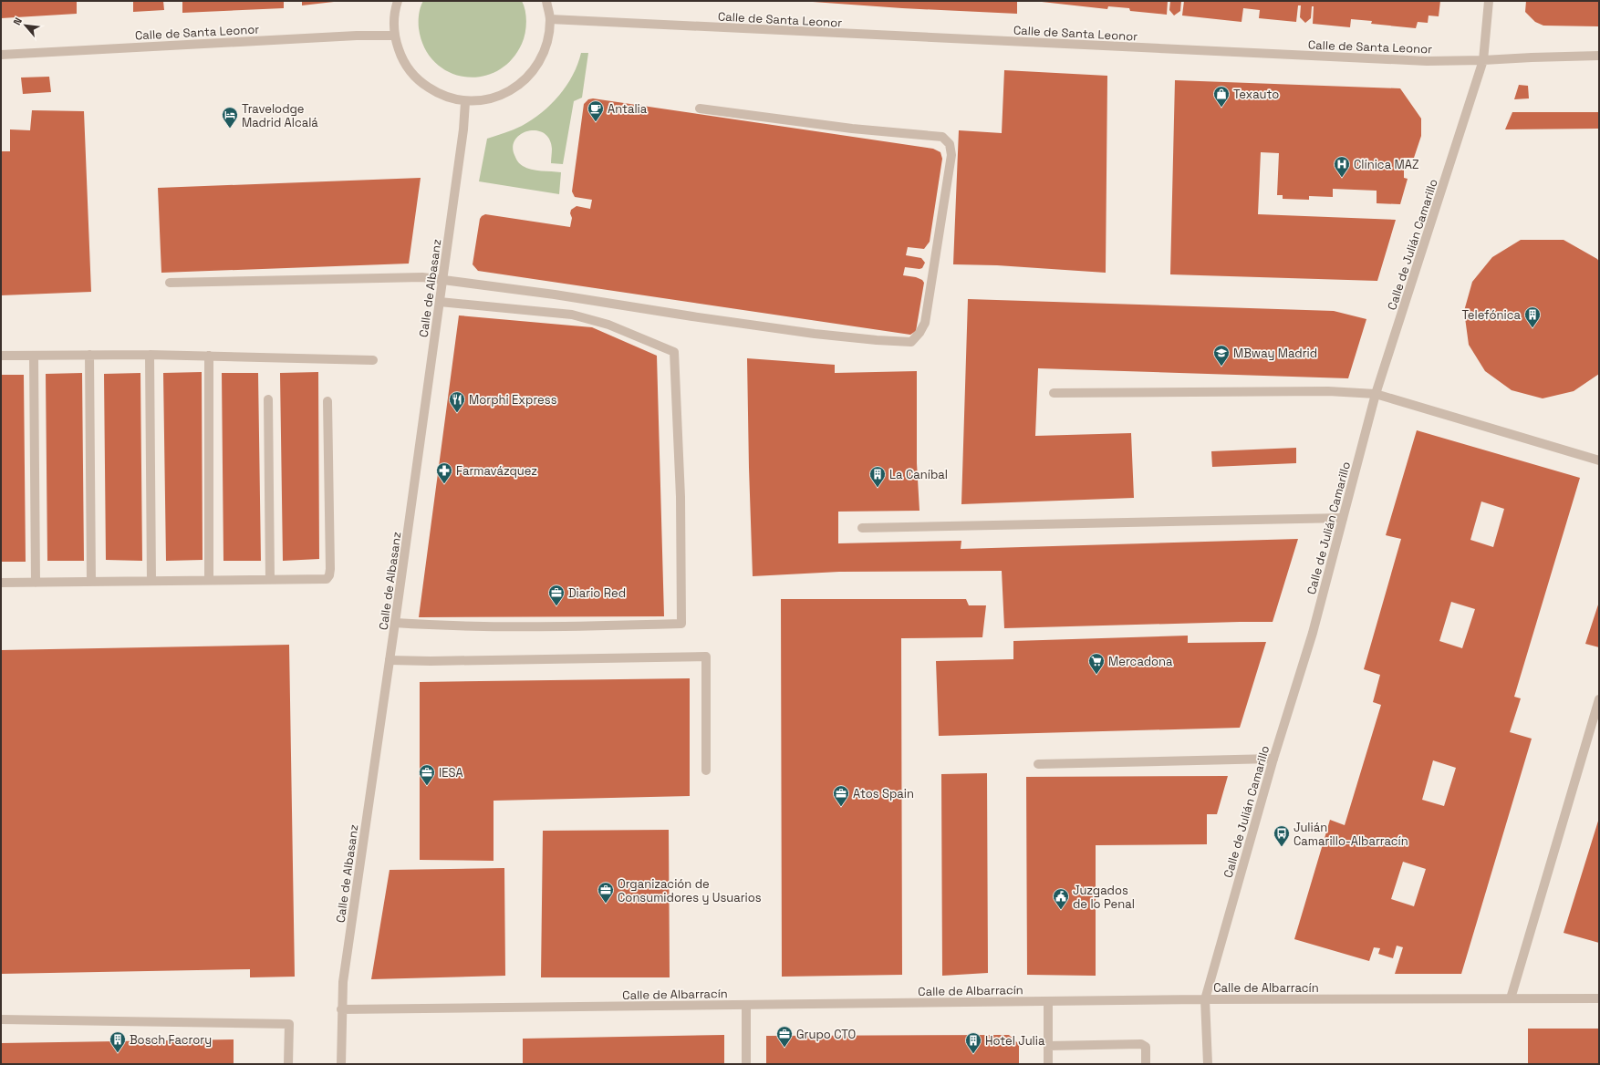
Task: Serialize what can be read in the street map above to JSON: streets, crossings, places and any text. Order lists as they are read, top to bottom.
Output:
{
  "streets": {
    "street": [
      "Calle de Santa Leonor",
      "Calle de Julián Camarillo",
      "Calle de Albasanz",
      "Calle de Albarracín"
    ]
  },
  "crossings": [
    ["Calle de Santa Leonor", "Calle de Julián Camarillo"],
    ["Calle de Julián Camarillo", "Calle de Albarracín"],
    ["Calle de Albasanz", "Calle de Albarracín"]
  ],
  "places": {
    "shop": ["Texauto"],
    "cafe": ["Antalia"],
    "hotel": ["Travelodge Madrid Alcalá"],
    "hospital": ["Clínica MAZ"],
    "building": [
      "Telefónica",
      "La Caníbal",
      "Bosch Facrory",
      "Hotel Julia"
    ],
    "school or university": ["MBway Madrid"],
    "restaurant": ["Morphi Express"],
    "pharmacy": ["Farmavázquez"],
    "office": [
      "Diario Red",
      "IESA",
      "Atos Spain",
      "Organización de Consumidores y Usuarios",
      "Grupo CTO"
    ],
    "supermarket": ["Mercadona"],
    "bus stop": ["Julián Camarillo-Albarracín"],
    "public building": ["Juzgados de lo Penal"]
  },
  "north": "top left"
}
